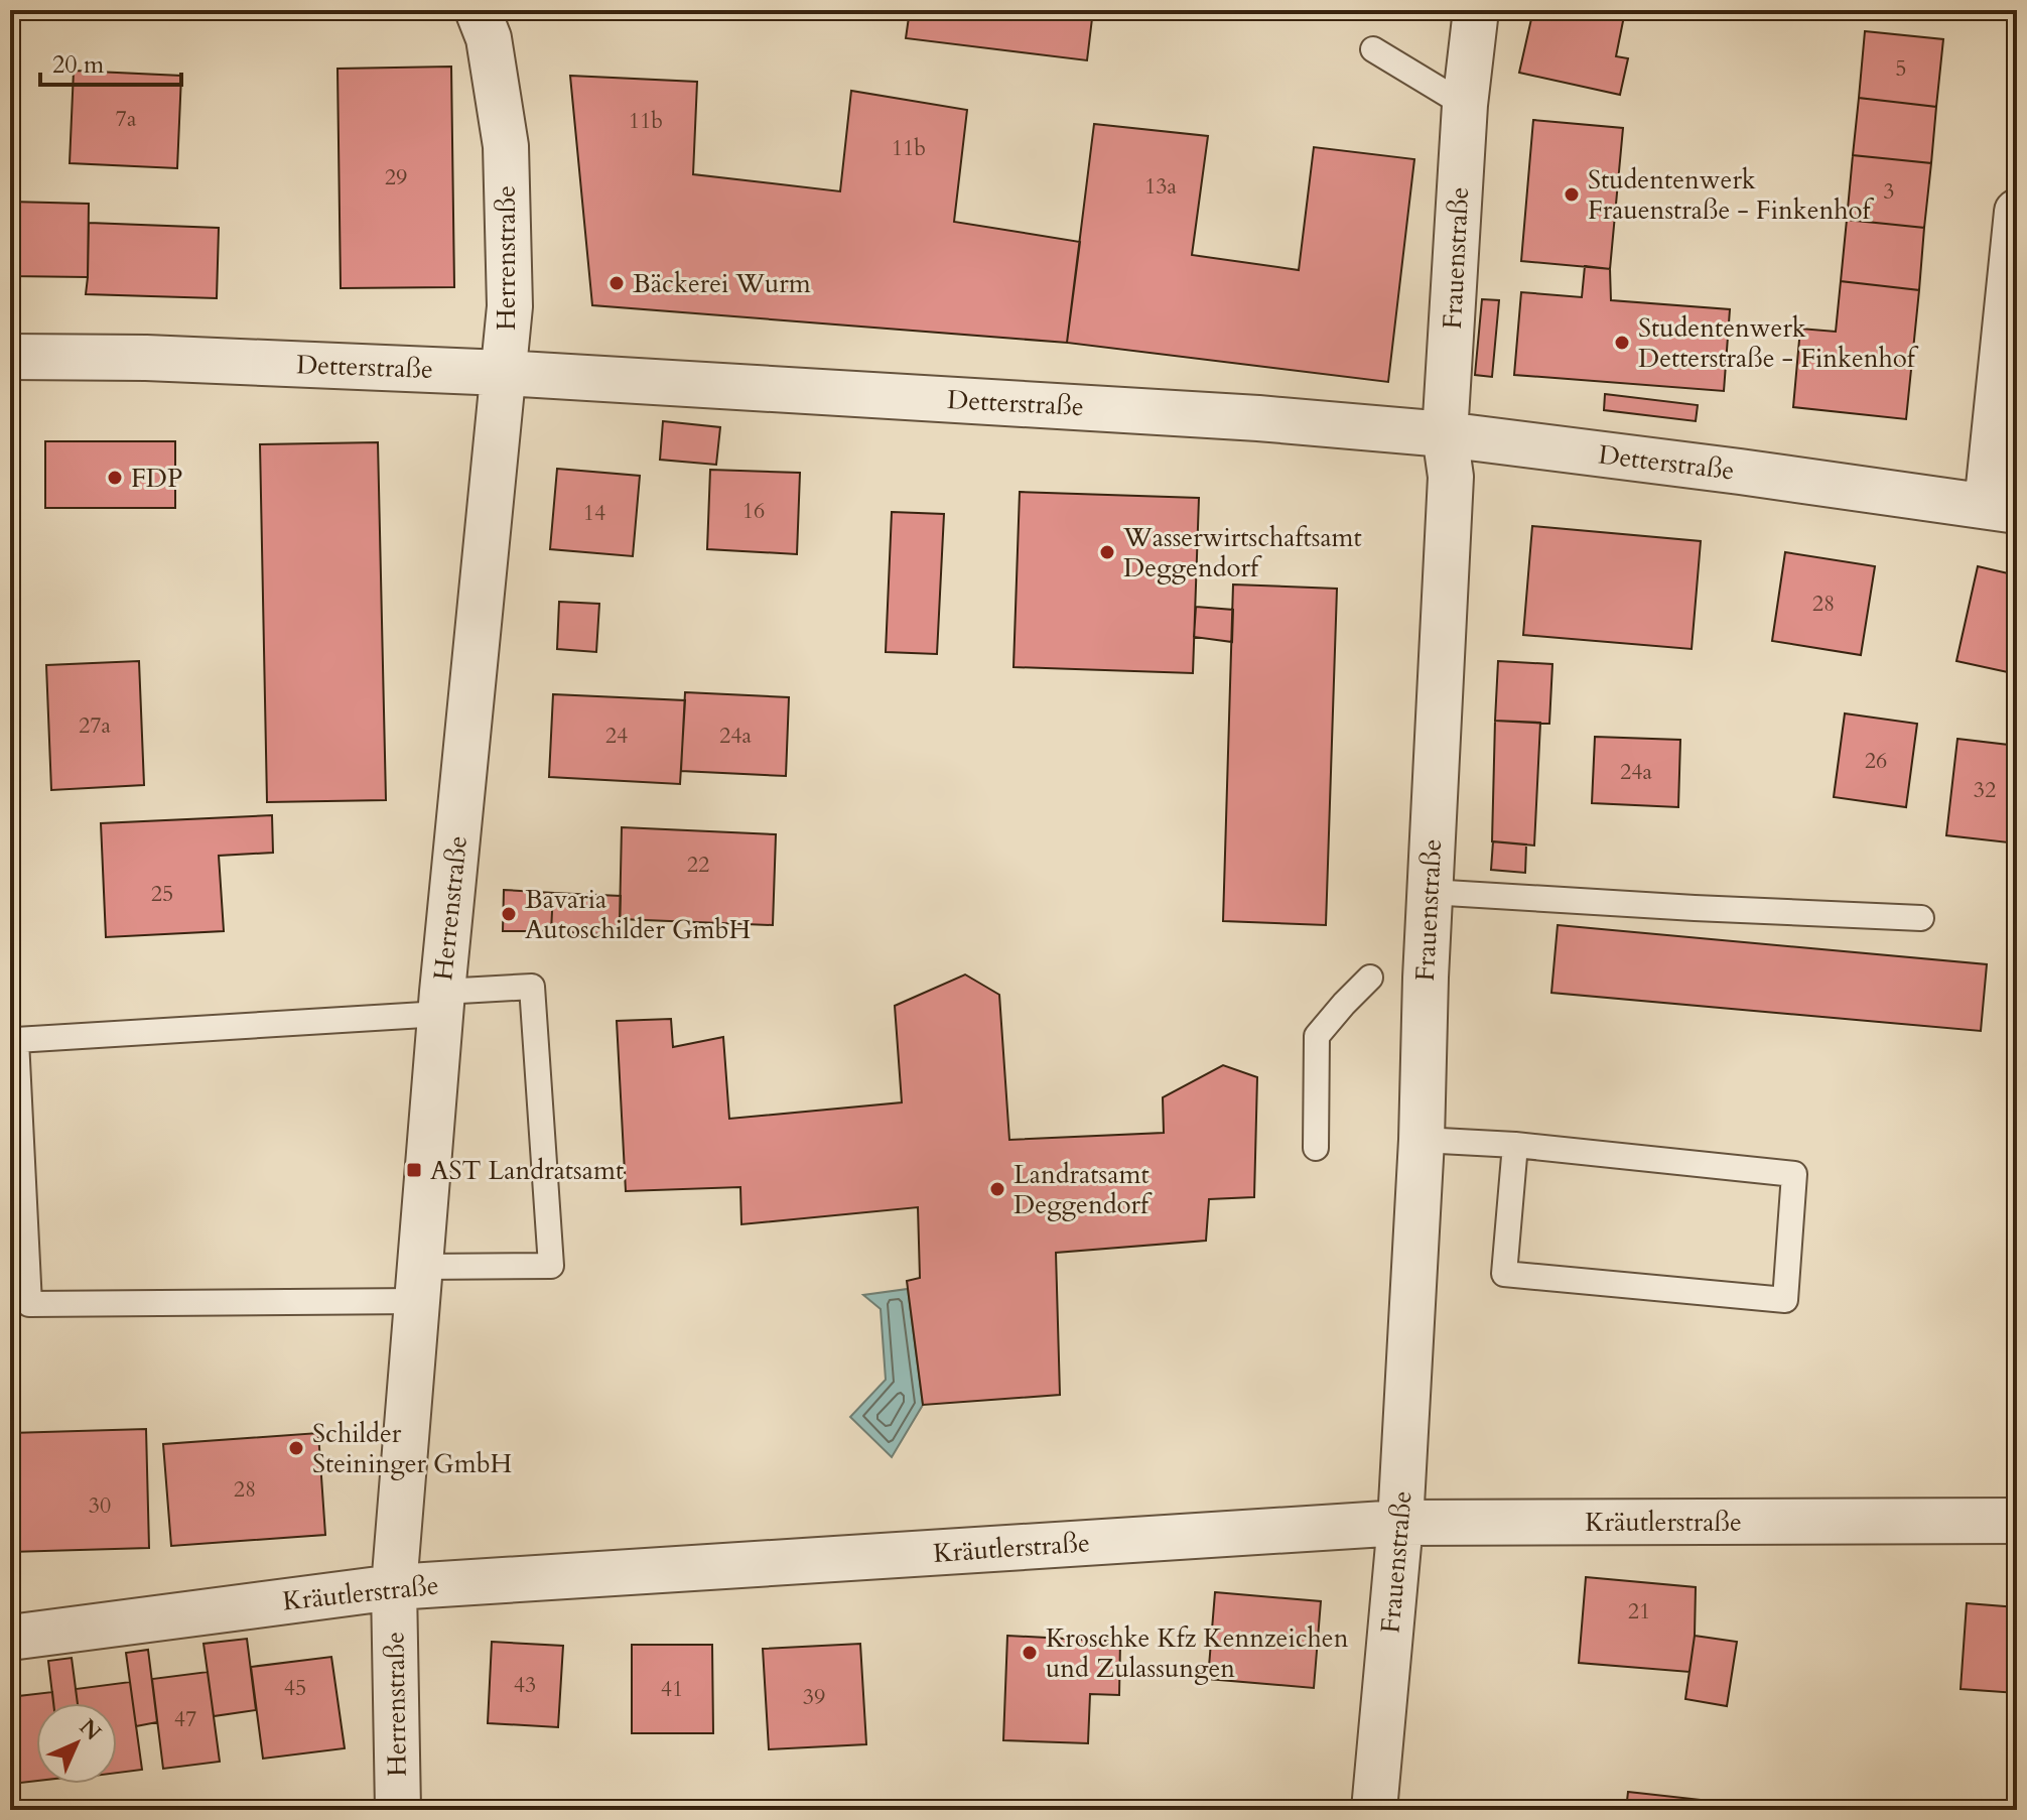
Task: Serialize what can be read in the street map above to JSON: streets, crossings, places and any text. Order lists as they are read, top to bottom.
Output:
{
  "streets": {
    "street": [
      "Herrenstraße",
      "Frauenstraße",
      "Detterstraße",
      "Kräutlerstraße"
    ]
  },
  "crossings": [
    ["Herrenstraße", "Detterstraße"],
    ["Herrenstraße", "Kräutlerstraße"],
    ["Frauenstraße", "Detterstraße"],
    ["Frauenstraße", "Kräutlerstraße"]
  ],
  "places": {
    "other": [
      "Studentenwerk Frauenstraße - Finkenhof",
      "Bäckerei Wurm",
      "Studentenwerk Detterstraße - Finkenhof",
      "FDP",
      "Wasserwirtschaftsamt Deggendorf",
      "Bavaria Autoschilder GmbH",
      "Landratsamt Deggendorf",
      "Schilder Steininger GmbH",
      "Kroschke Kfz Kennzeichen und Zulassungen"
    ],
    "transit": ["AST Landratsamt"]
  },
  "house_numbers": [
    "5",
    "7a",
    "11b",
    "11b",
    "29",
    "13a",
    "3",
    "16",
    "14",
    "28",
    "27a",
    "24",
    "24a",
    "26",
    "24a",
    "32",
    "22",
    "25",
    "28",
    "30",
    "21",
    "43",
    "45",
    "41",
    "39",
    "47"
  ],
  "scale_bar": "20 m",
  "north": "top right"
}
